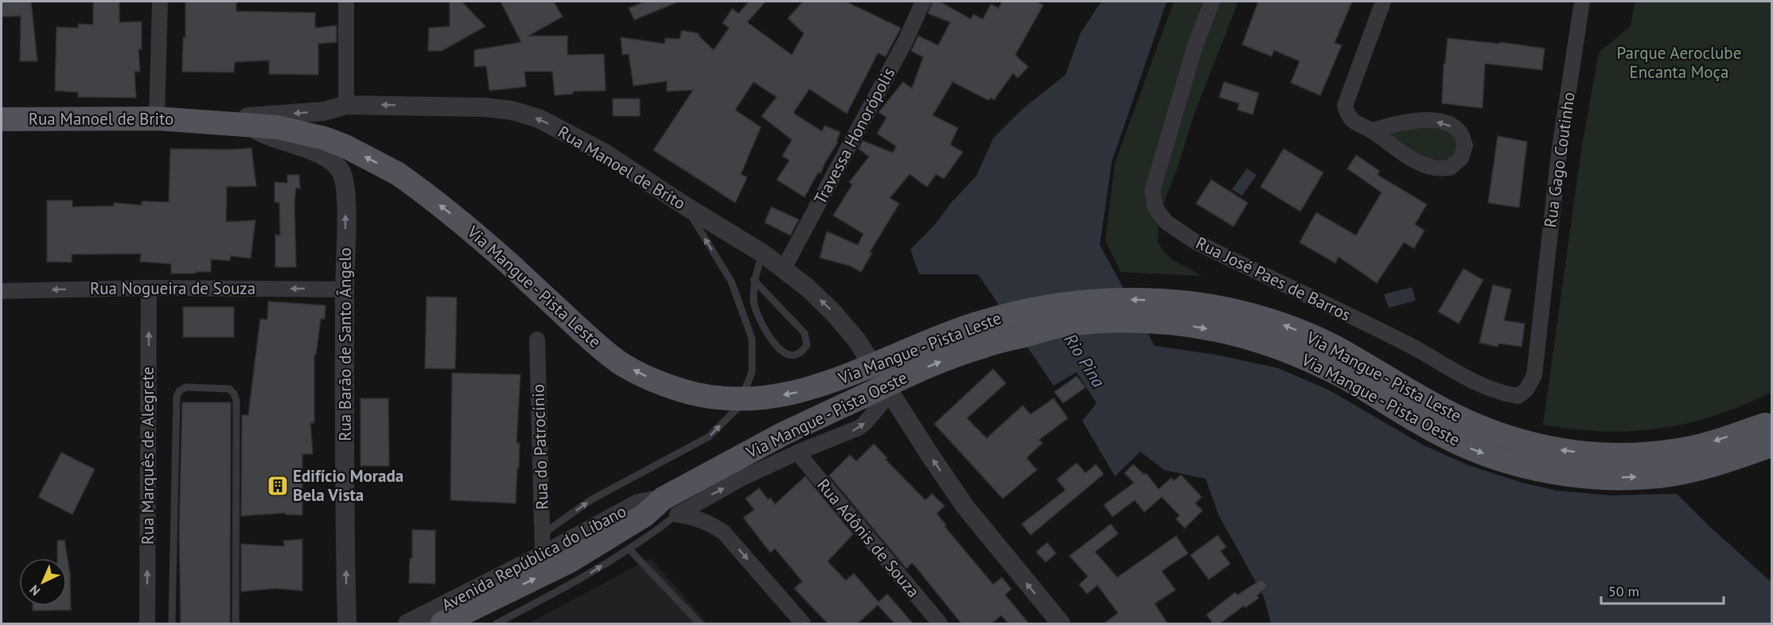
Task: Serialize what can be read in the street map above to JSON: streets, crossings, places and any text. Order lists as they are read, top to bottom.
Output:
{
  "streets": {
    "main road": [
      "Rua Manoel de Brito",
      "Via Mangue - Pista Leste",
      "Via Mangue - Pista Oeste",
      "Avenida República do Líbano"
    ],
    "street": [
      "Travessa Honorópolis",
      "Rua Gago Coutinho",
      "Rua José Paes de Barros",
      "Rua Nogueira de Souza",
      "Rua Barão de Santo Ângelo",
      "Rua do Patrocínio",
      "Rua Marquês de Alegrete",
      "Rua Adônis de Souza"
    ]
  },
  "crossings": [
    ["Rua Manoel de Brito", "Travessa Honorópolis"],
    ["Rua Manoel de Brito", "Via Mangue - Pista Leste"],
    ["Rua Manoel de Brito", "Rua Barão de Santo Ângelo"],
    ["Rua Manoel de Brito", "Avenida República do Líbano"],
    ["Rua Gago Coutinho", "Rua José Paes de Barros"],
    ["Via Mangue - Pista Leste", "Via Mangue - Pista Oeste"],
    ["Rua Nogueira de Souza", "Rua Barão de Santo Ângelo"],
    ["Rua Nogueira de Souza", "Rua Marquês de Alegrete"],
    ["Via Mangue - Pista Oeste", "Avenida República do Líbano"],
    ["Rua do Patrocínio", "Avenida República do Líbano"],
    ["Rua Adônis de Souza", "Avenida República do Líbano"]
  ],
  "one_way": [
    "Rua Manoel de Brito",
    "Via Mangue - Pista Leste",
    "Rua Nogueira de Souza",
    "Rua Barão de Santo Ângelo",
    "Via Mangue - Pista Oeste",
    "Rua Marquês de Alegrete"
  ],
  "water": ["Rio Pina"],
  "parks": ["Parque Aeroclube Encanta Moça"],
  "places": {
    "building": ["Edifício Morada Bela Vista"]
  },
  "scale_bar": "50 m",
  "north": "bottom left"
}
